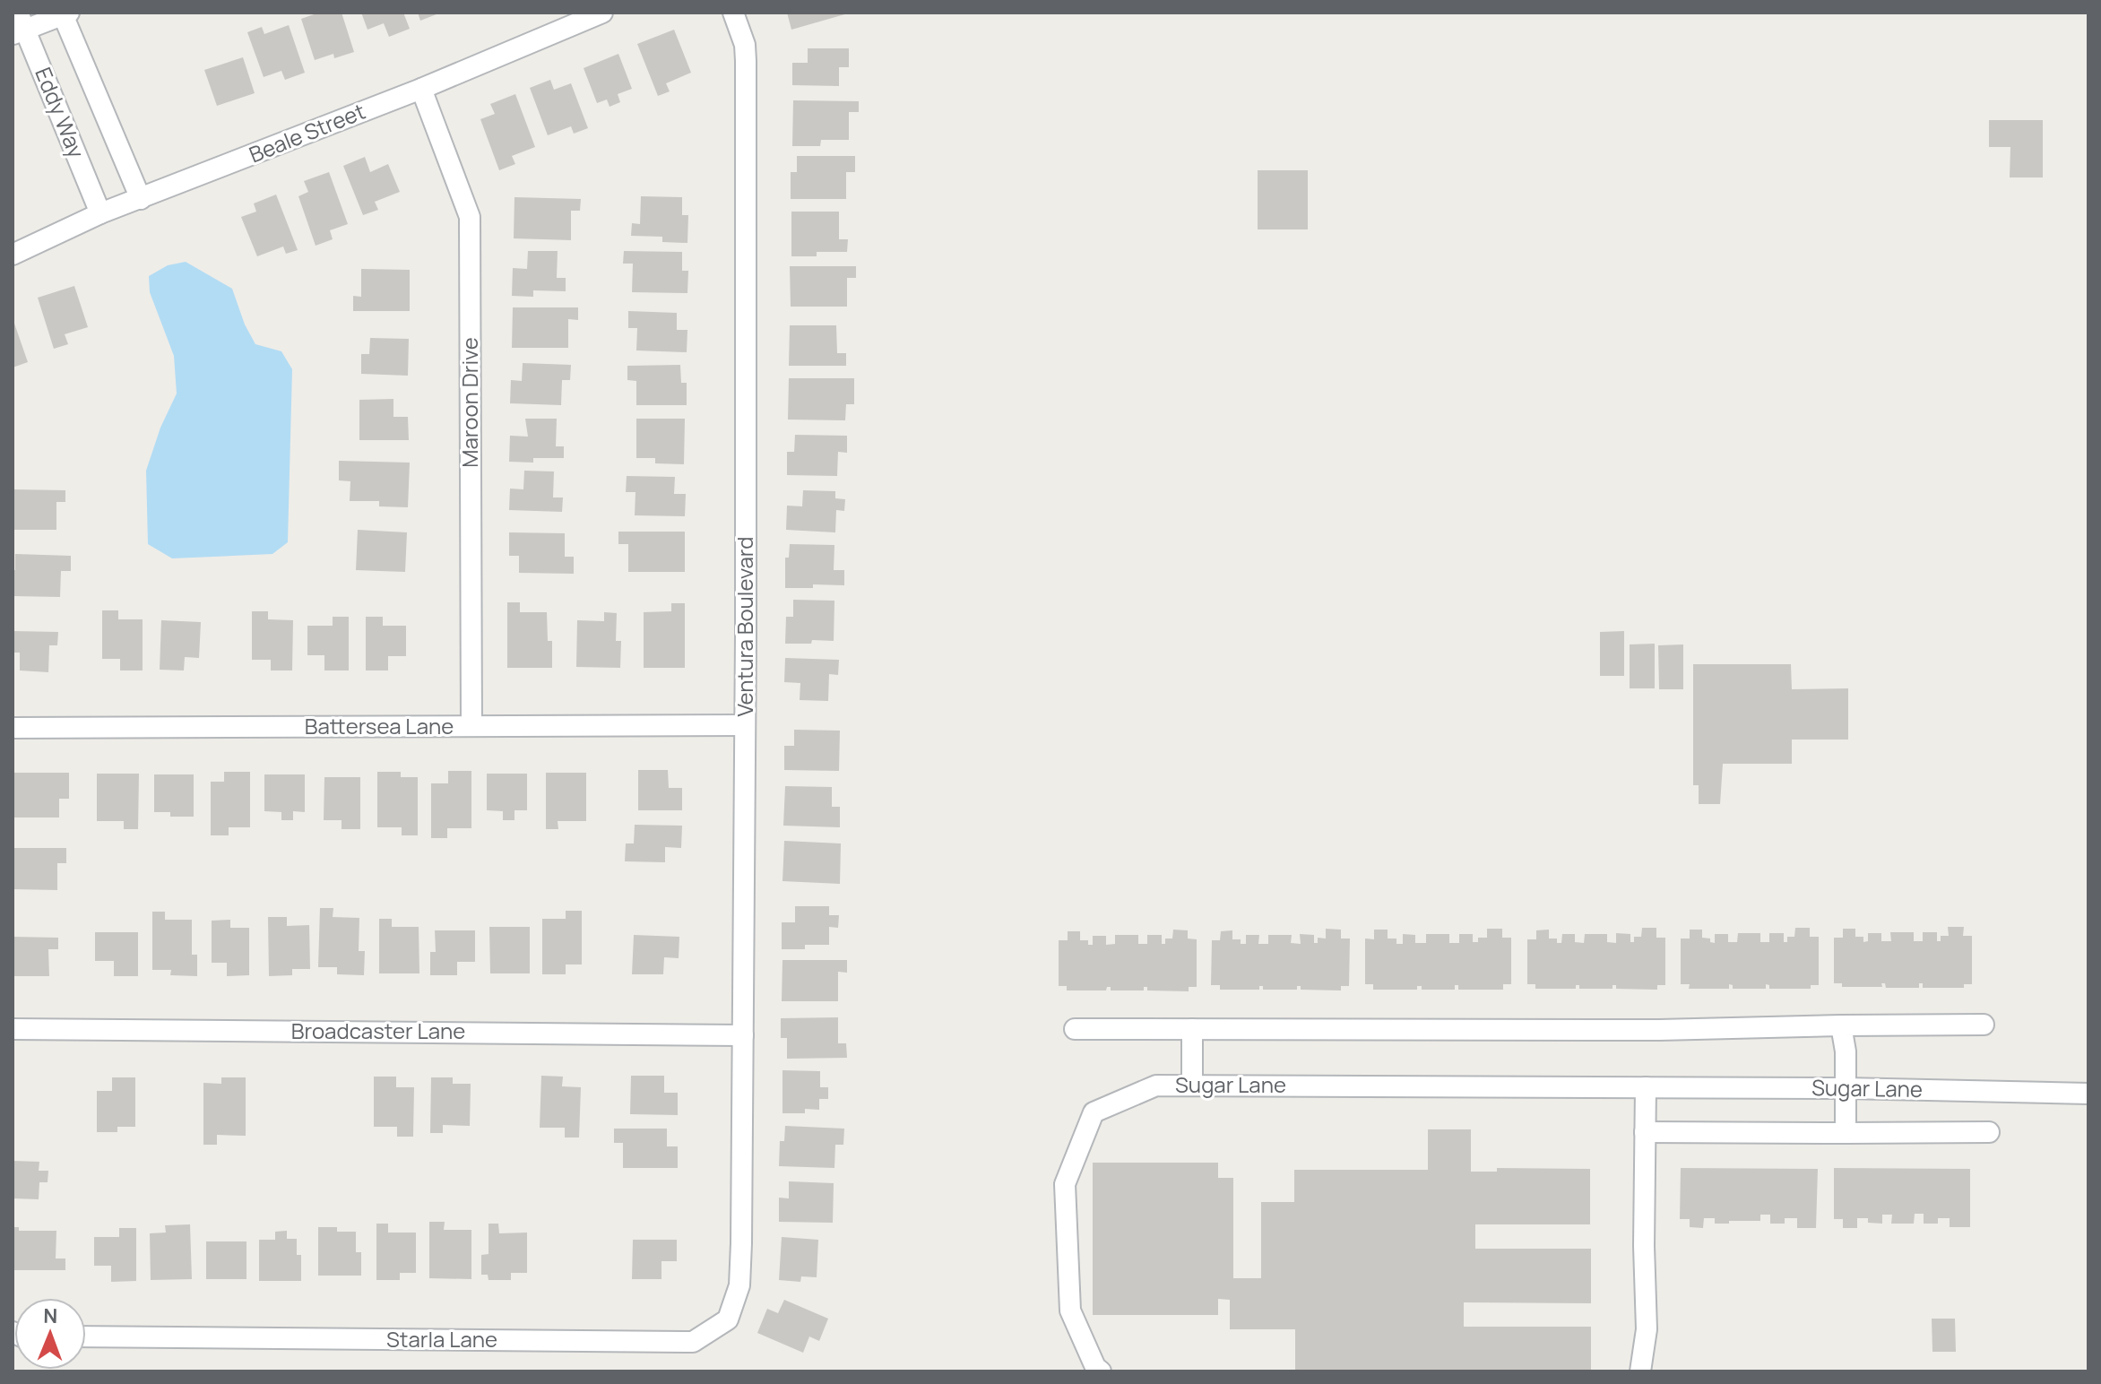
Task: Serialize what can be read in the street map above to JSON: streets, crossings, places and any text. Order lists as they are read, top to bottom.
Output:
{
  "streets": {
    "street": [
      "Eddy Way",
      "Beale Street",
      "Maroon Drive",
      "Ventura Boulevard",
      "Battersea Lane",
      "Broadcaster Lane",
      "Sugar Lane",
      "Starla Lane"
    ]
  },
  "crossings": [
    ["Eddy Way", "Beale Street"],
    ["Beale Street", "Maroon Drive"],
    ["Maroon Drive", "Battersea Lane"],
    ["Ventura Boulevard", "Battersea Lane"],
    ["Ventura Boulevard", "Broadcaster Lane"],
    ["Ventura Boulevard", "Starla Lane"]
  ],
  "north": "top"
}
